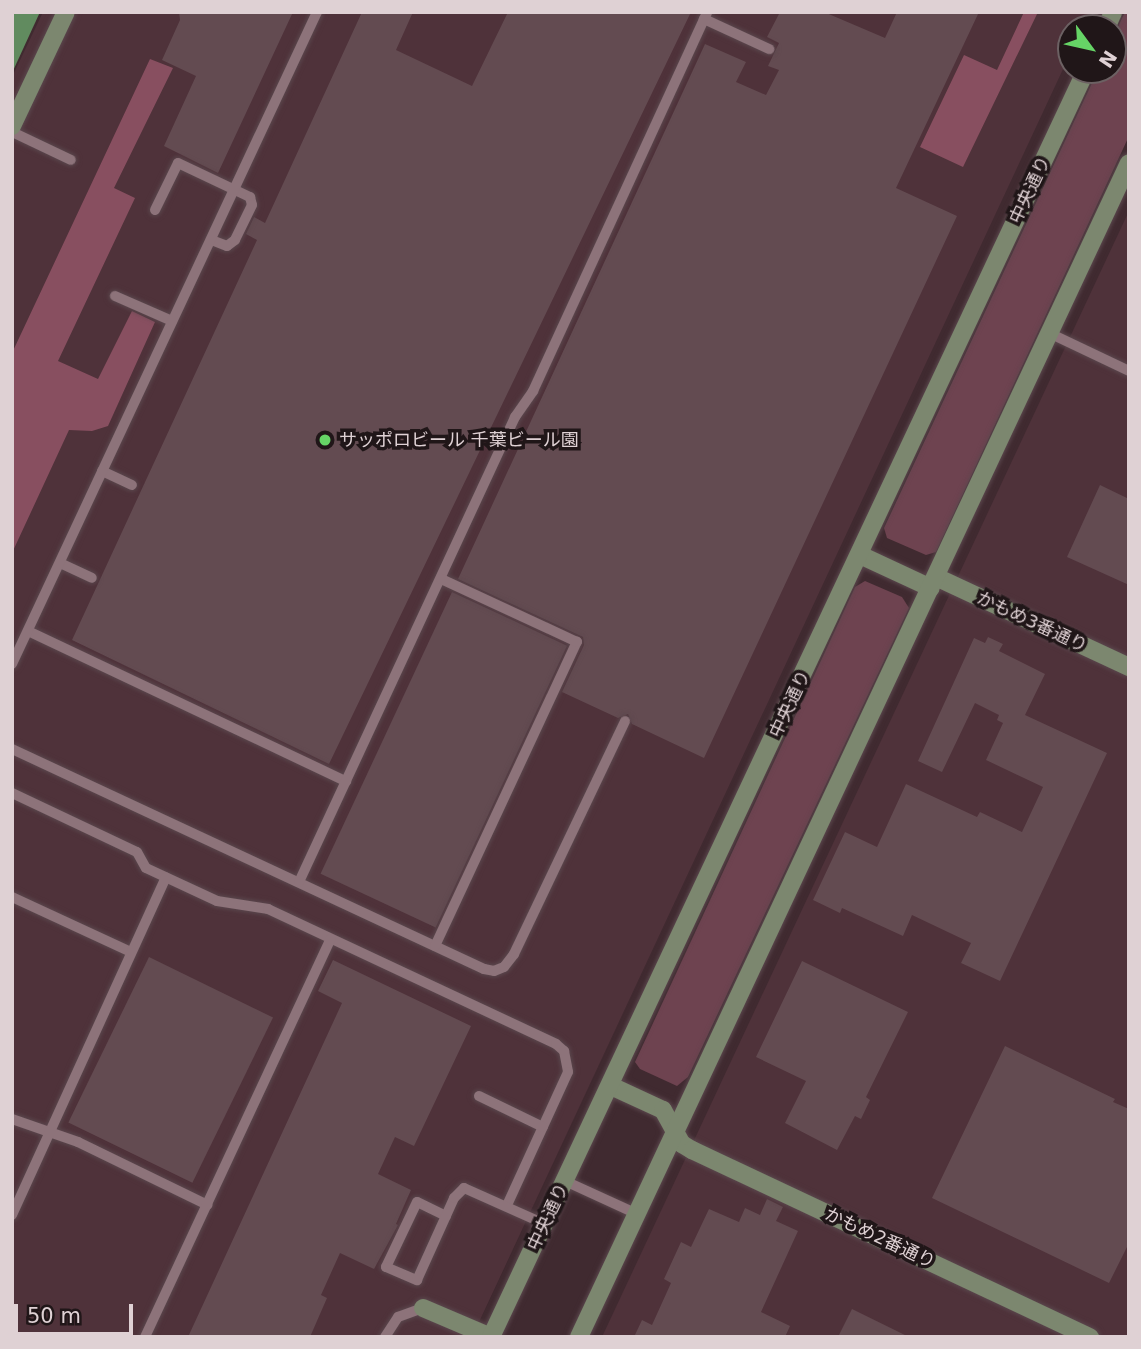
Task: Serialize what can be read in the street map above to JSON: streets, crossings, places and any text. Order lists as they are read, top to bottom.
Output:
{
  "streets": {
    "street": ["中央通り", "かもめ3番通り", "かもめ2番通り"]
  },
  "crossings": [
    ["中央通り", "かもめ3番通り"],
    ["中央通り", "かもめ2番通り"]
  ],
  "places": ["サッポロビール 千葉ビール園"],
  "scale_bar": "50 m",
  "north": "bottom right"
}
